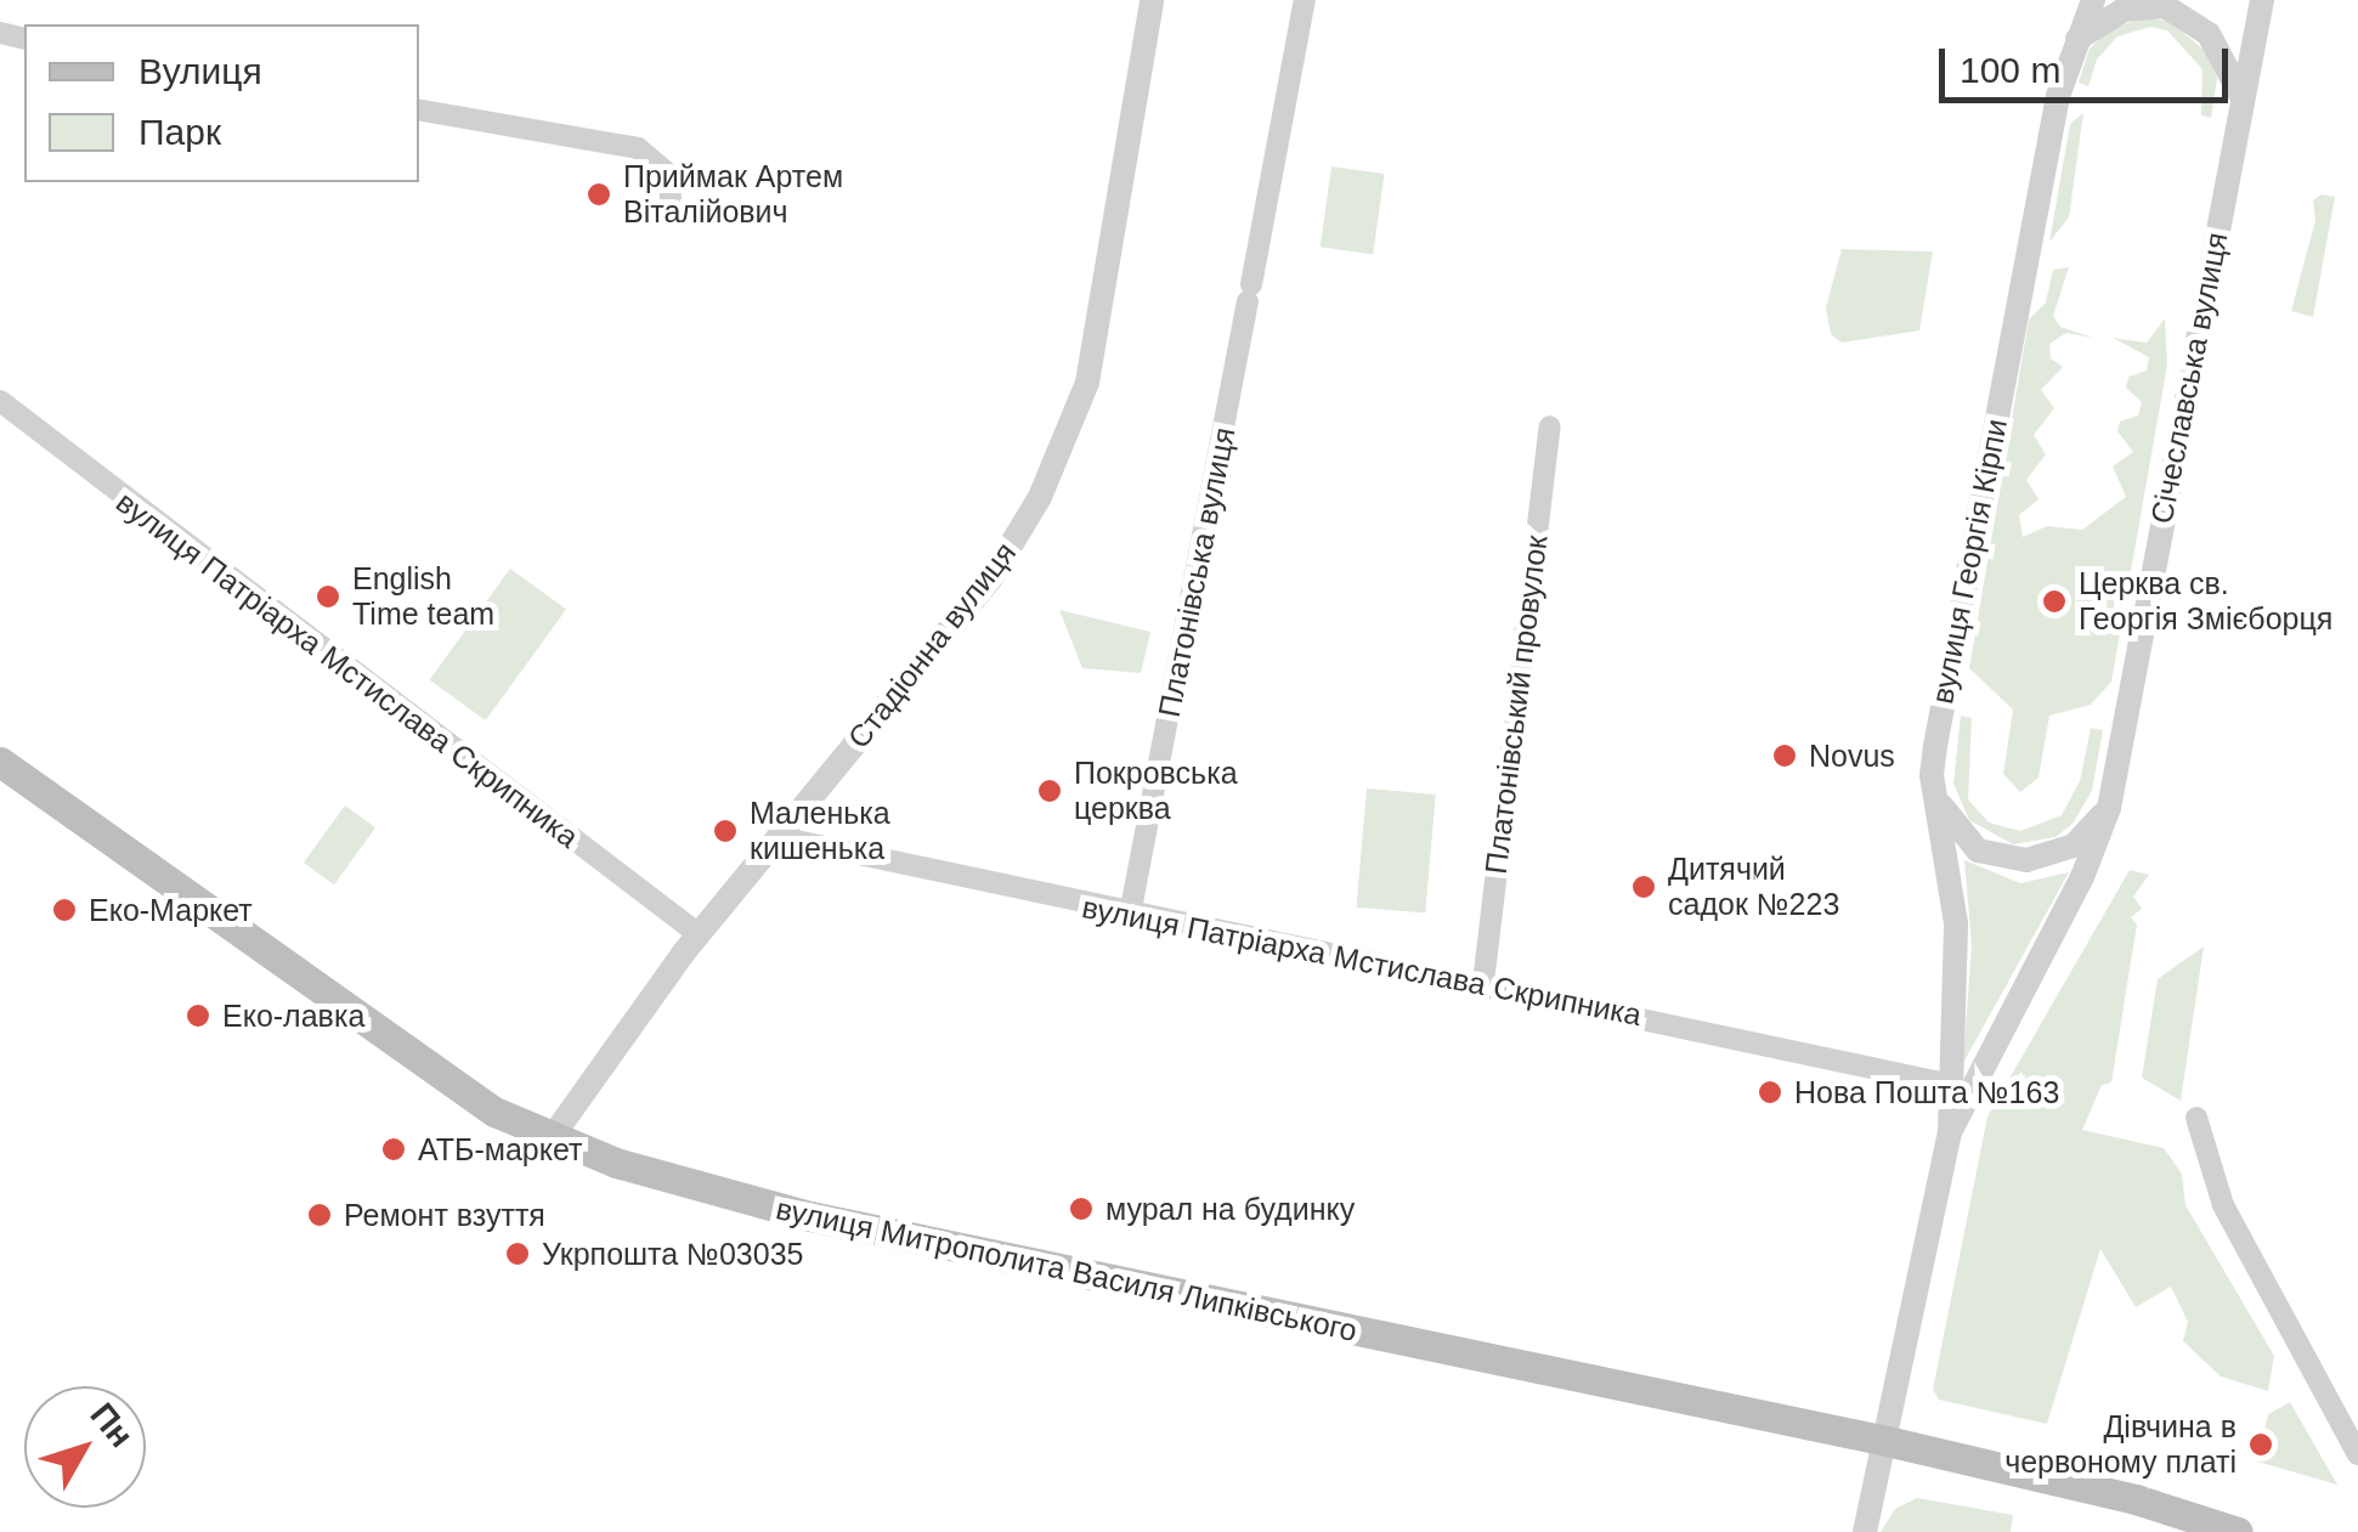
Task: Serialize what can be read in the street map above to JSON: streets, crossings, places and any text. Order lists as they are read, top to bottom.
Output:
{
  "streets": {
    "main road": ["вулиця Митрополита Василя Липківського"],
    "street": [
      "Січеславська вулиця",
      "вулиця Георгія Кірпи",
      "Платонівська вулиця",
      "Стадіонна вулиця",
      "вулиця Патріарха Мстислава Скрипника",
      "Платонівський провулок"
    ]
  },
  "crossings": [
    ["Січеславська вулиця", "вулиця Георгія Кірпи"],
    ["Січеславська вулиця", "вулиця Митрополита Василя Липківського"],
    ["вулиця Георгія Кірпи", "вулиця Патріарха Мстислава Скрипника"],
    ["Платонівська вулиця", "вулиця Патріарха Мстислава Скрипника"],
    ["Стадіонна вулиця", "вулиця Патріарха Мстислава Скрипника"],
    ["Стадіонна вулиця", "вулиця Митрополита Василя Липківського"],
    ["вулиця Патріарха Мстислава Скрипника", "Платонівський провулок"]
  ],
  "places": [
    "Приймак Артем Віталійович",
    "English Time team",
    "Церква св. Георгія Змієборця",
    "Novus",
    "Покровська церква",
    "Маленька кишенька",
    "Дитячий садок №223",
    "Еко-Маркет",
    "Еко-лавка",
    "Нова Пошта №163",
    "АТБ-маркет",
    "мурал на будинку",
    "Ремонт взуття",
    "Укрпошта №03035",
    "Дівчина в червоному платі"
  ],
  "legend": ["Вулиця", "Парк"],
  "scale_bar": "100 m",
  "north": "top right"
}
